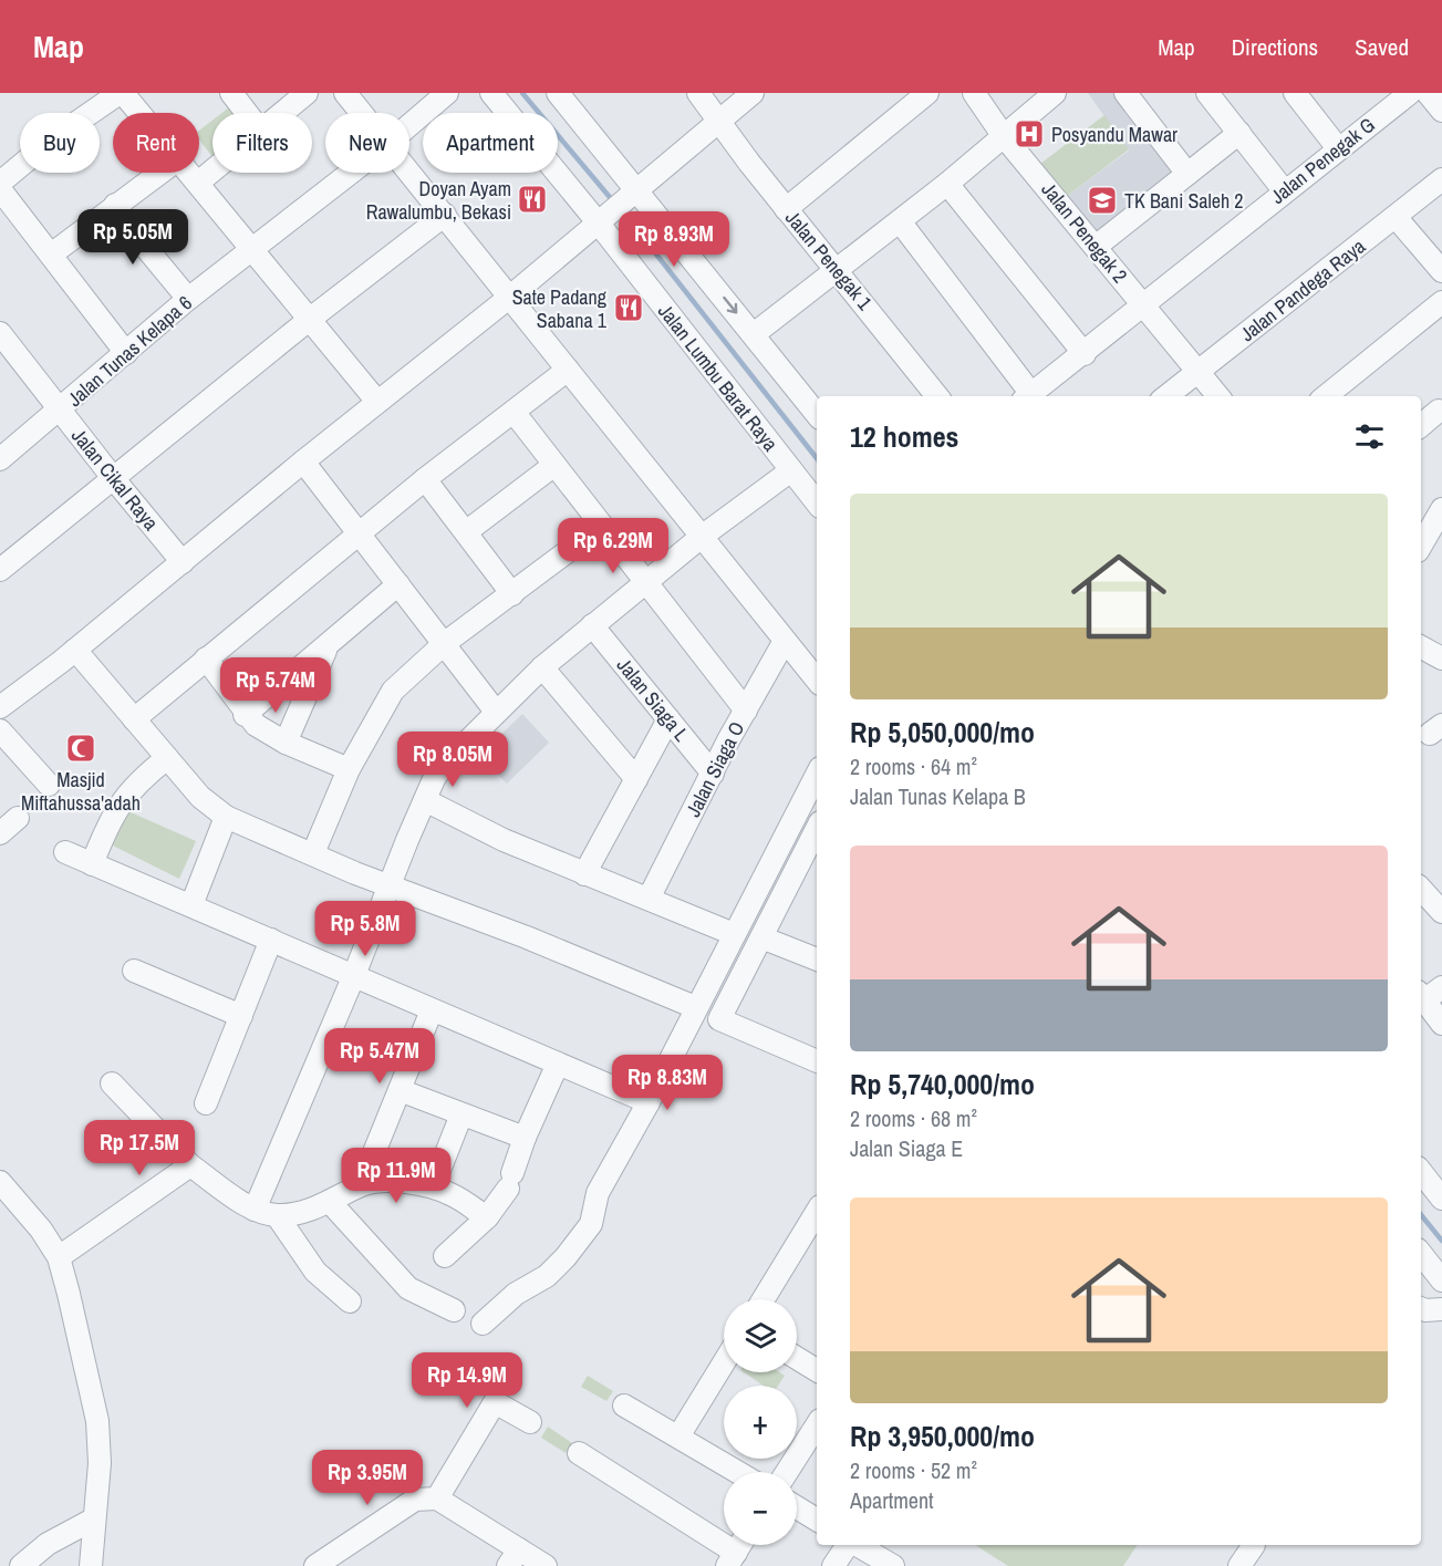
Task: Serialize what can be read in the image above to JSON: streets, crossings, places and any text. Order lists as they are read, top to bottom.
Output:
{
  "streets": {
    "street": [
      "Jalan Penegak G",
      "Jalan Penegak 2",
      "Jalan Penegak 1",
      "Jalan Pandega Raya",
      "Jalan Tunas Kelapa 6",
      "Jalan Lumbu Barat Raya",
      "Jalan Cikal Raya",
      "Jalan Siaga L",
      "Jalan Siaga O"
    ]
  },
  "crossings": [
    ["Jalan Penegak G", "Jalan Penegak 2"],
    ["Jalan Penegak 2", "Jalan Pandega Raya"],
    ["Jalan Tunas Kelapa 6", "Jalan Cikal Raya"],
    ["Jalan Siaga L", "Jalan Siaga O"]
  ],
  "places": {
    "hospital": ["Posyandu Mawar"],
    "restaurant": ["Doyan Ayam Rawalumbu, Bekasi", "Sate Padang Sabana 1"],
    "school or university": ["TK Bani Saleh 2"],
    "mosque": ["Masjid Miftahussa'adah"]
  },
  "page": {
    "header": "Map",
    "nav": ["Map", "Directions", "Saved"],
    "chip": [
      "Buy",
      "Rent",
      "Filters",
      "New",
      "Apartment"
    ],
    "price": [
      "Rp 5.05M",
      "Rp 8.93M",
      "Rp 6.29M",
      "Rp 5.74M",
      "Rp 8.05M",
      "Rp 5.8M",
      "Rp 5.47M",
      "Rp 8.83M",
      "Rp 17.5M",
      "Rp 11.9M",
      "Rp 14.9M",
      "Rp 3.95M"
    ],
    "heading": "12 homes",
    "list": [
      {
        "name": "Rp 5,050,000/mo",
        "note": "2 rooms · 64 m² · Jalan Tunas Kelapa B"
      },
      {
        "name": "Rp 5,740,000/mo",
        "note": "2 rooms · 68 m² · Jalan Siaga E"
      },
      {
        "name": "Rp 3,950,000/mo",
        "note": "2 rooms · 52 m² · Apartment"
      }
    ],
    "map_buttons": ["+", "−"]
  }
}
